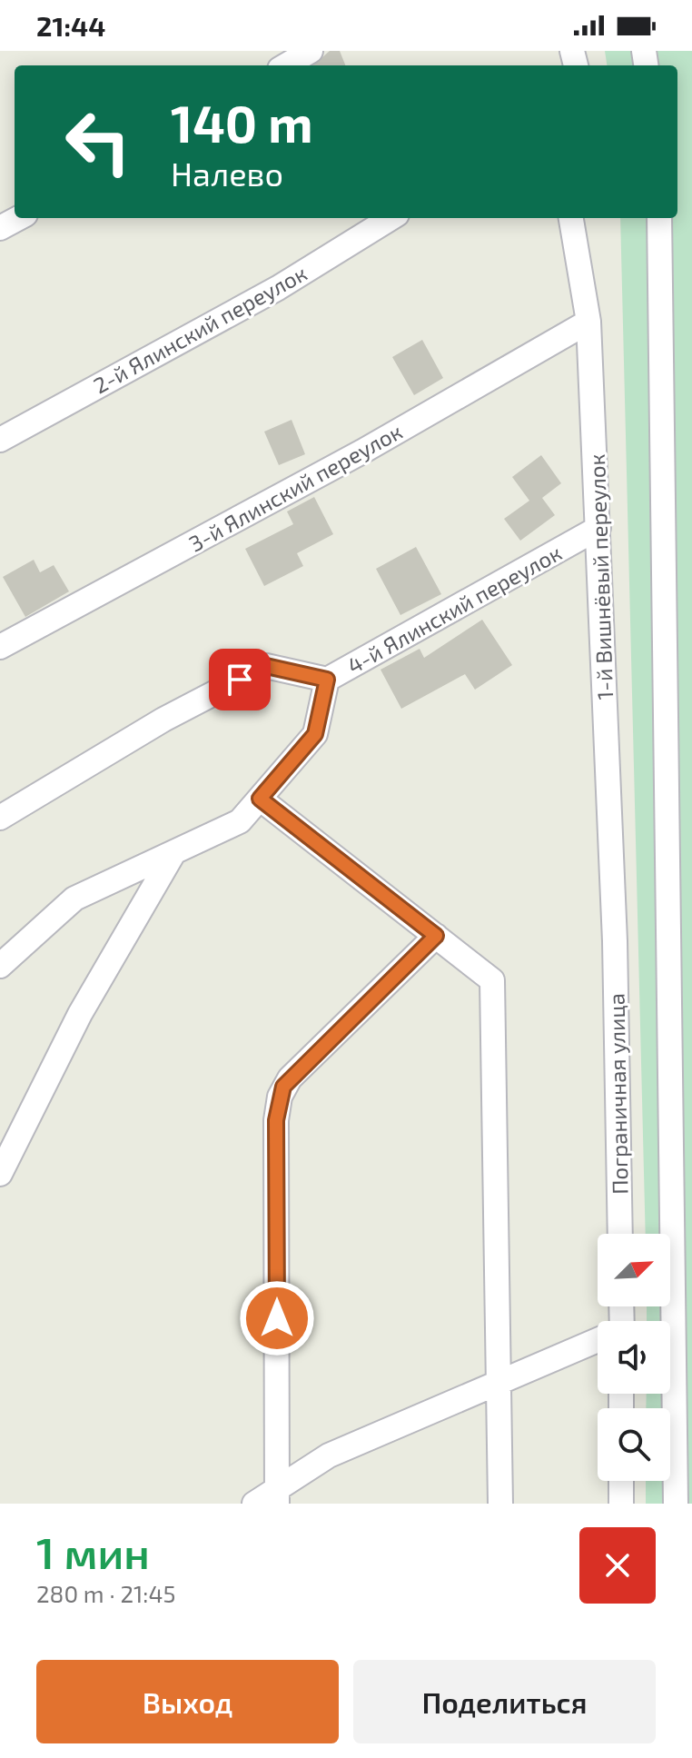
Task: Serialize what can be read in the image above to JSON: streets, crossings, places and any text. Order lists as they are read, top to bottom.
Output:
{
  "streets": {
    "street": [
      "2-й Ялинский переулок",
      "3-й Ялинский переулок",
      "1-й Вишнёвый переулок",
      "4-й Ялинский переулок",
      "Пограничная улица"
    ]
  },
  "crossings": [
    ["3-й Ялинский переулок", "1-й Вишнёвый переулок"],
    ["1-й Вишнёвый переулок", "4-й Ялинский переулок"],
    ["1-й Вишнёвый переулок", "Пограничная улица"]
  ],
  "north": "top right",
  "page": {
    "status": "21:44",
    "turn": ["140 m", "Налево"],
    "heading": ["1 мин", "280 m · 21:45"],
    "buttons": ["Выход", "Поделиться"]
  }
}
